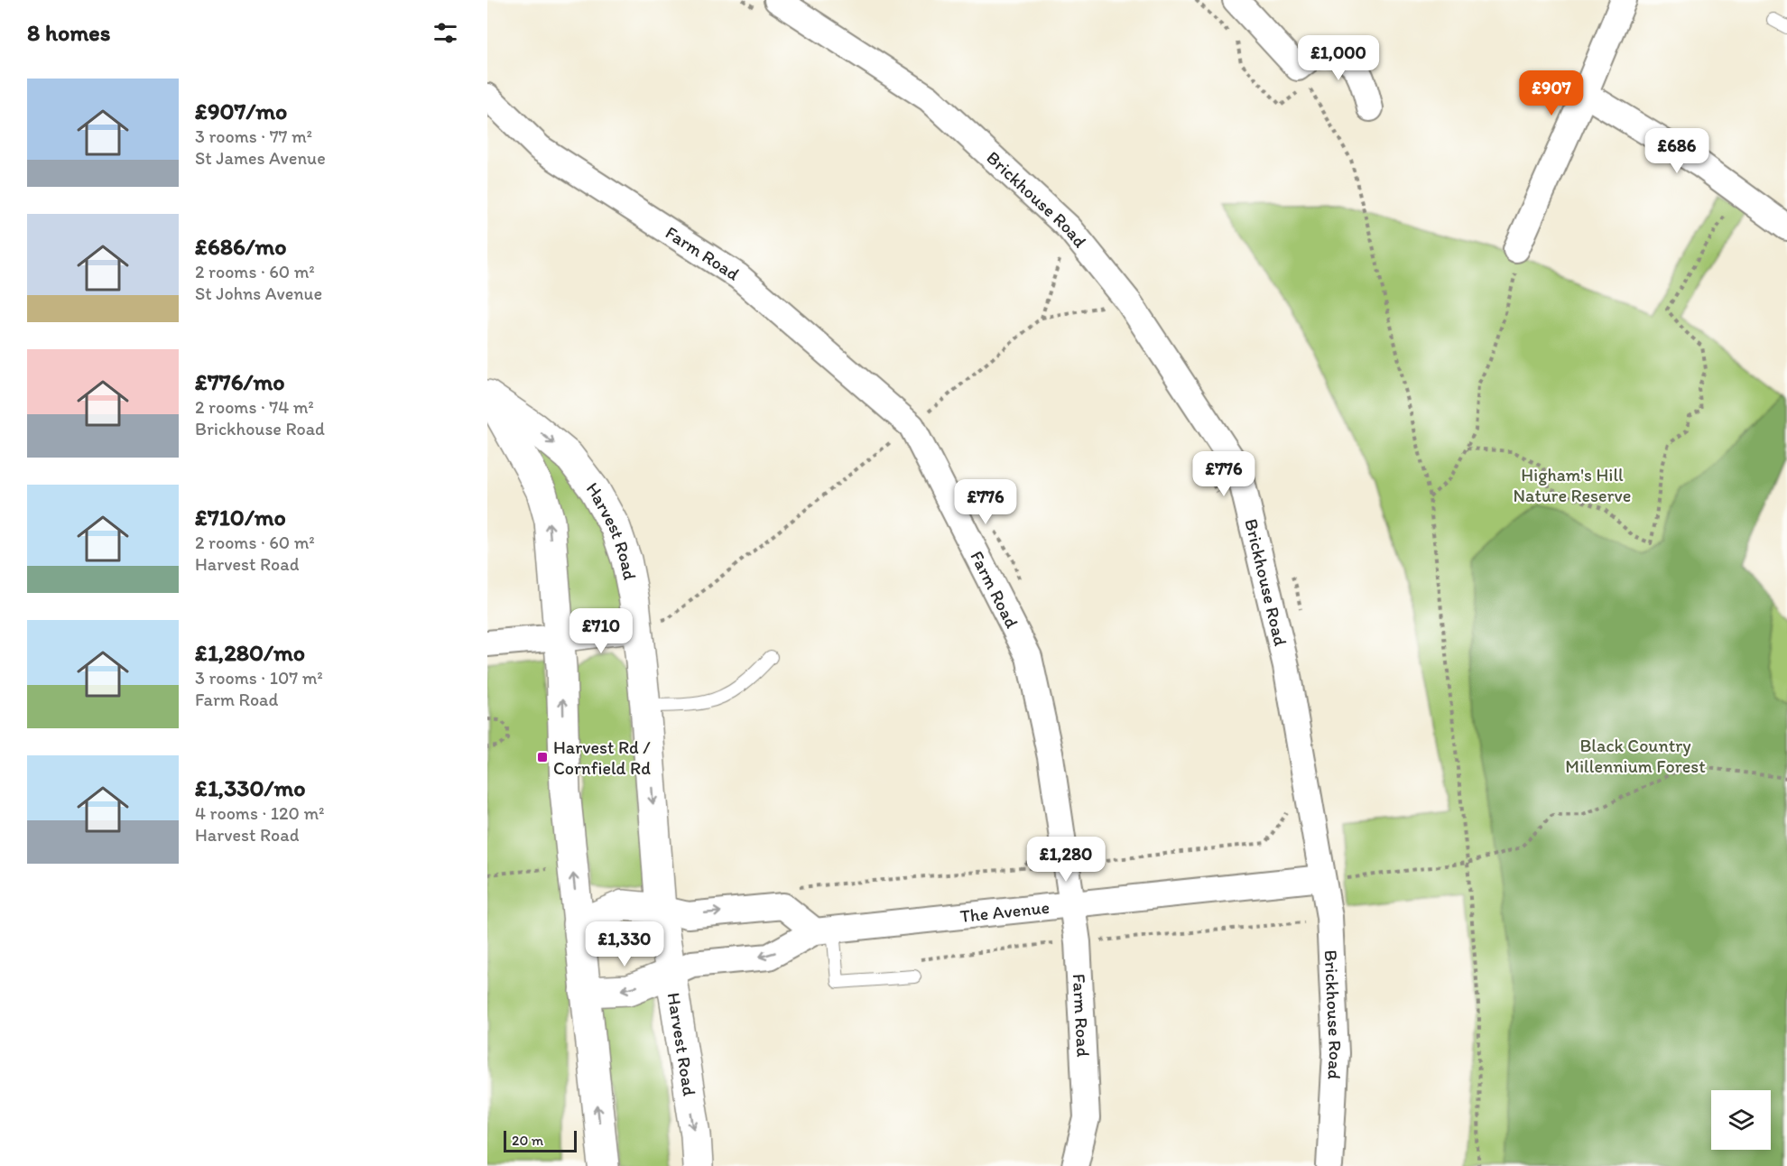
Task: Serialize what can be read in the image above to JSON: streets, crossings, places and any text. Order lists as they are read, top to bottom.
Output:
{
  "streets": {
    "street": [
      "Brickhouse Road",
      "Farm Road",
      "Harvest Road",
      "The Avenue"
    ]
  },
  "crossings": [
    ["Brickhouse Road", "The Avenue"],
    ["Farm Road", "The Avenue"],
    ["Harvest Road", "The Avenue"]
  ],
  "parks": ["Higham's Hill Nature Reserve", "Black Country Millennium Forest"],
  "places": {
    "transit": ["Harvest Rd / Cornfield Rd"]
  },
  "scale_bar": "20 m",
  "page": {
    "heading": "8 homes",
    "price": [
      "£1,000",
      "£907",
      "£686",
      "£776",
      "£776",
      "£710",
      "£1,280",
      "£1,330"
    ],
    "list": [
      {
        "name": "£907/mo",
        "note": "3 rooms · 77 m² · St James Avenue"
      },
      {
        "name": "£686/mo",
        "note": "2 rooms · 60 m² · St Johns Avenue"
      },
      {
        "name": "£776/mo",
        "note": "2 rooms · 74 m² · Brickhouse Road"
      },
      {
        "name": "£710/mo",
        "note": "2 rooms · 60 m² · Harvest Road"
      },
      {
        "name": "£1,280/mo",
        "note": "3 rooms · 107 m² · Farm Road"
      },
      {
        "name": "£1,330/mo",
        "note": "4 rooms · 120 m² · Harvest Road"
      }
    ],
    "scale": "20 m"
  }
}
